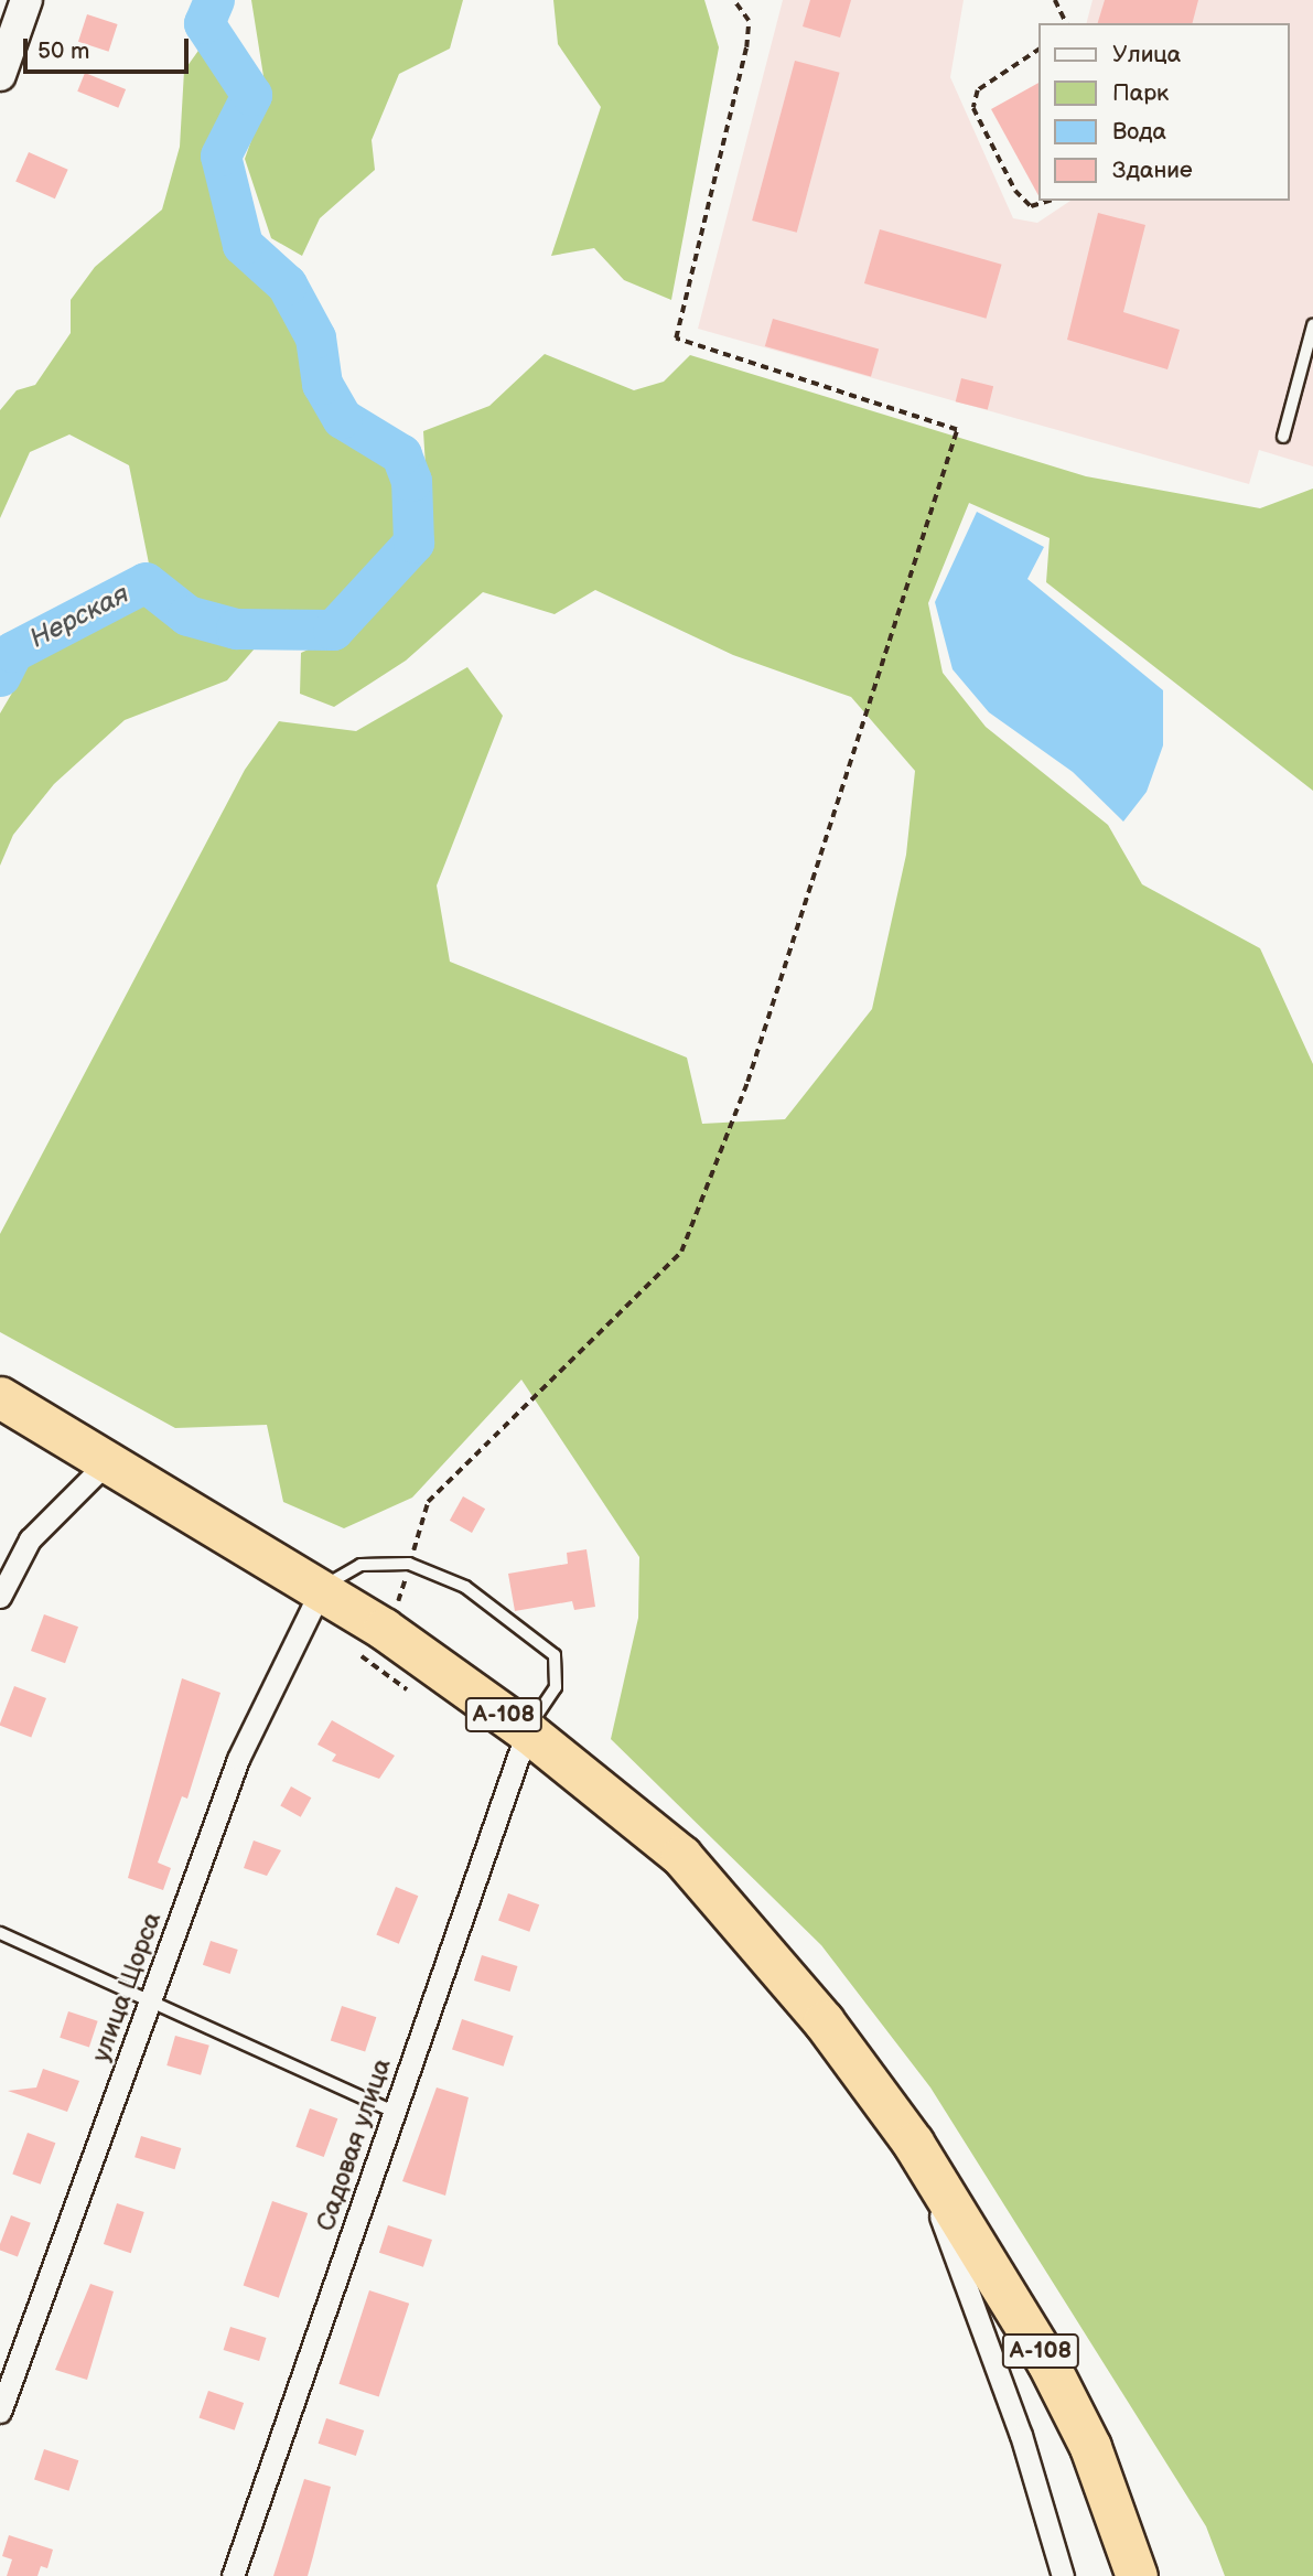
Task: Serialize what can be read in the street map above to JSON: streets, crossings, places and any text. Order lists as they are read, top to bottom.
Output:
{
  "streets": {
    "highway": ["А-108"],
    "street": ["улица Щорса", "Садовая улица"]
  },
  "crossings": [
    ["А-108", "улица Щорса"],
    ["А-108", "Садовая улица"]
  ],
  "water": ["Нерская"],
  "legend": [
    "Улица",
    "Парк",
    "Вода",
    "Здание"
  ],
  "scale_bar": "50 m"
}
